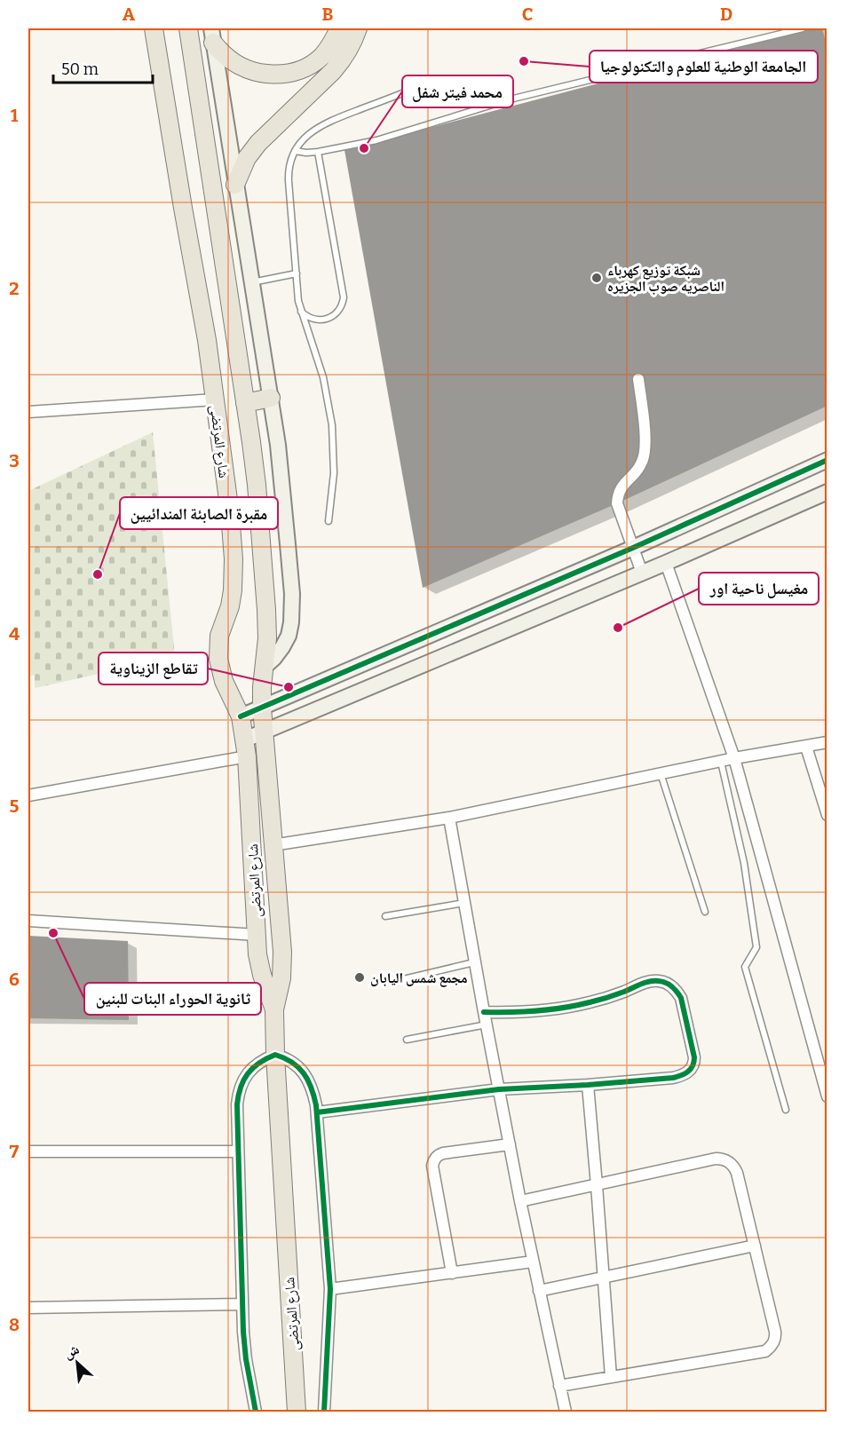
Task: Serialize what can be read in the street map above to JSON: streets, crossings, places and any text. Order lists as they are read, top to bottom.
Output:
{
  "streets": {
    "main road": ["شارع المرتضى"]
  },
  "places": [
    "الجامعة الوطنية للعلوم والتكنولوجيا",
    "محمد فيتر شفل",
    "شبكة توزيع كهرباء الناصريه صوب الجزيره",
    "مقبرة الصابئة المندائيين",
    "مغيسل ناحية اور",
    "تقاطع الزيناوية",
    "ثانوية الحوراء البنات للبنين",
    "مجمع شمس اليابان"
  ],
  "scale_bar": "50 m",
  "north": "top left",
  "grid": {
    "columns": [
      "A",
      "B",
      "C",
      "D"
    ],
    "rows": [
      "1",
      "2",
      "3",
      "4",
      "5",
      "6",
      "7",
      "8"
    ]
  }
}
